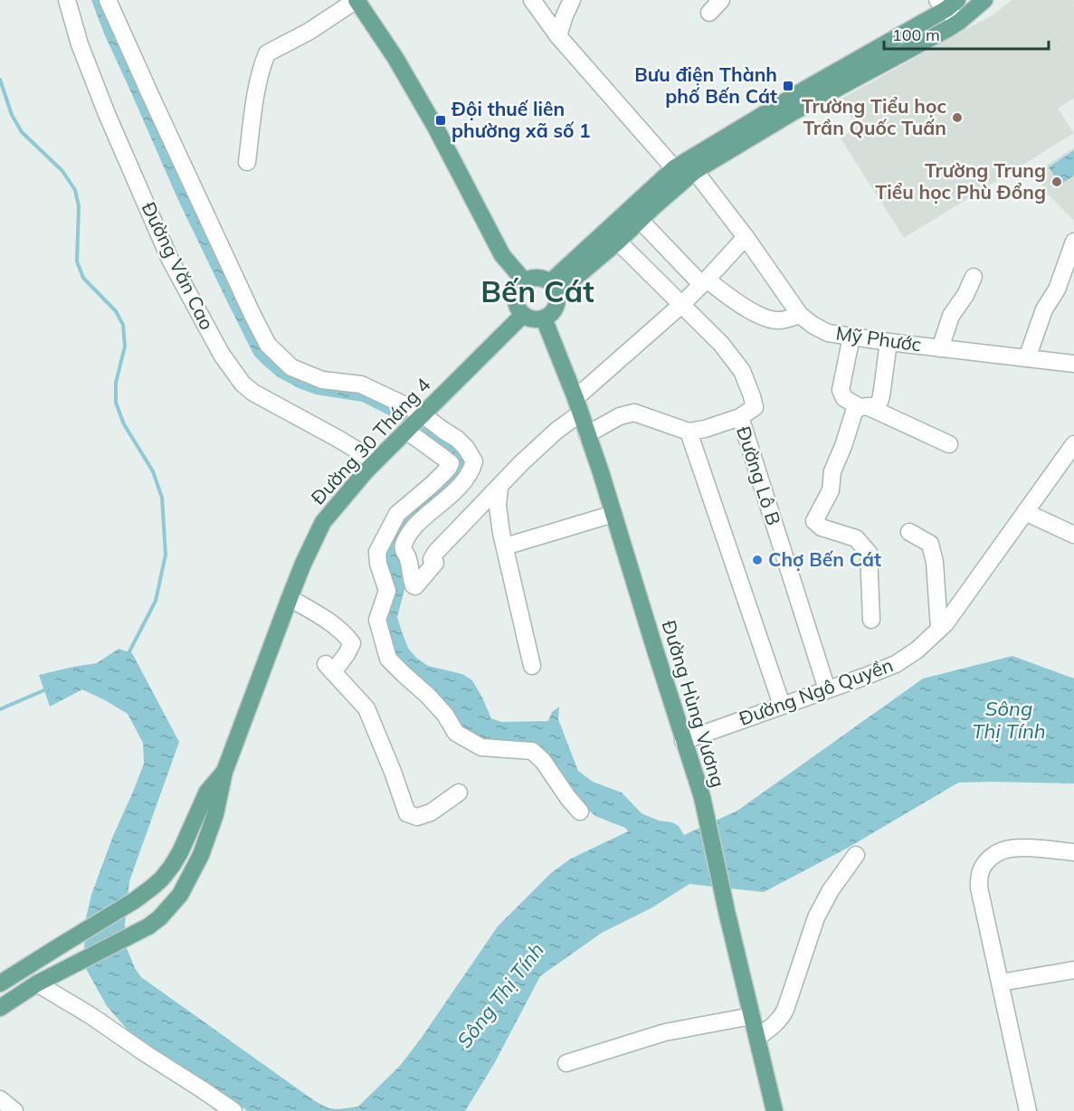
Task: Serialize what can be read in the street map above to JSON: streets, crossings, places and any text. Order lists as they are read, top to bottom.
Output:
{
  "streets": {
    "main road": ["Đường 30 Tháng 4", "Đường Hùng Vương"],
    "street": [
      "Đường Văn Cao",
      "Mỹ Phước",
      "Đường Lô B",
      "Đường Ngô Quyền"
    ]
  },
  "crossings": [
    ["Đường Văn Cao", "Đường 30 Tháng 4"],
    ["Đường 30 Tháng 4", "Đường Hùng Vương"],
    ["Đường Lô B", "Đường Ngô Quyền"],
    ["Đường Ngô Quyền", "Đường Hùng Vương"]
  ],
  "districts": ["Bến Cát"],
  "water": ["Sông Thị Tính"],
  "places": {
    "transit": ["Bưu điện Thành phố Bến Cát", "Đội thuế liên phường xã số 1"],
    "other": ["Trường Tiểu học Trần Quốc Tuấn", "Trường Trung Tiểu học Phù Đổng", "Chợ Bến Cát"]
  },
  "scale_bar": "100 m"
}
